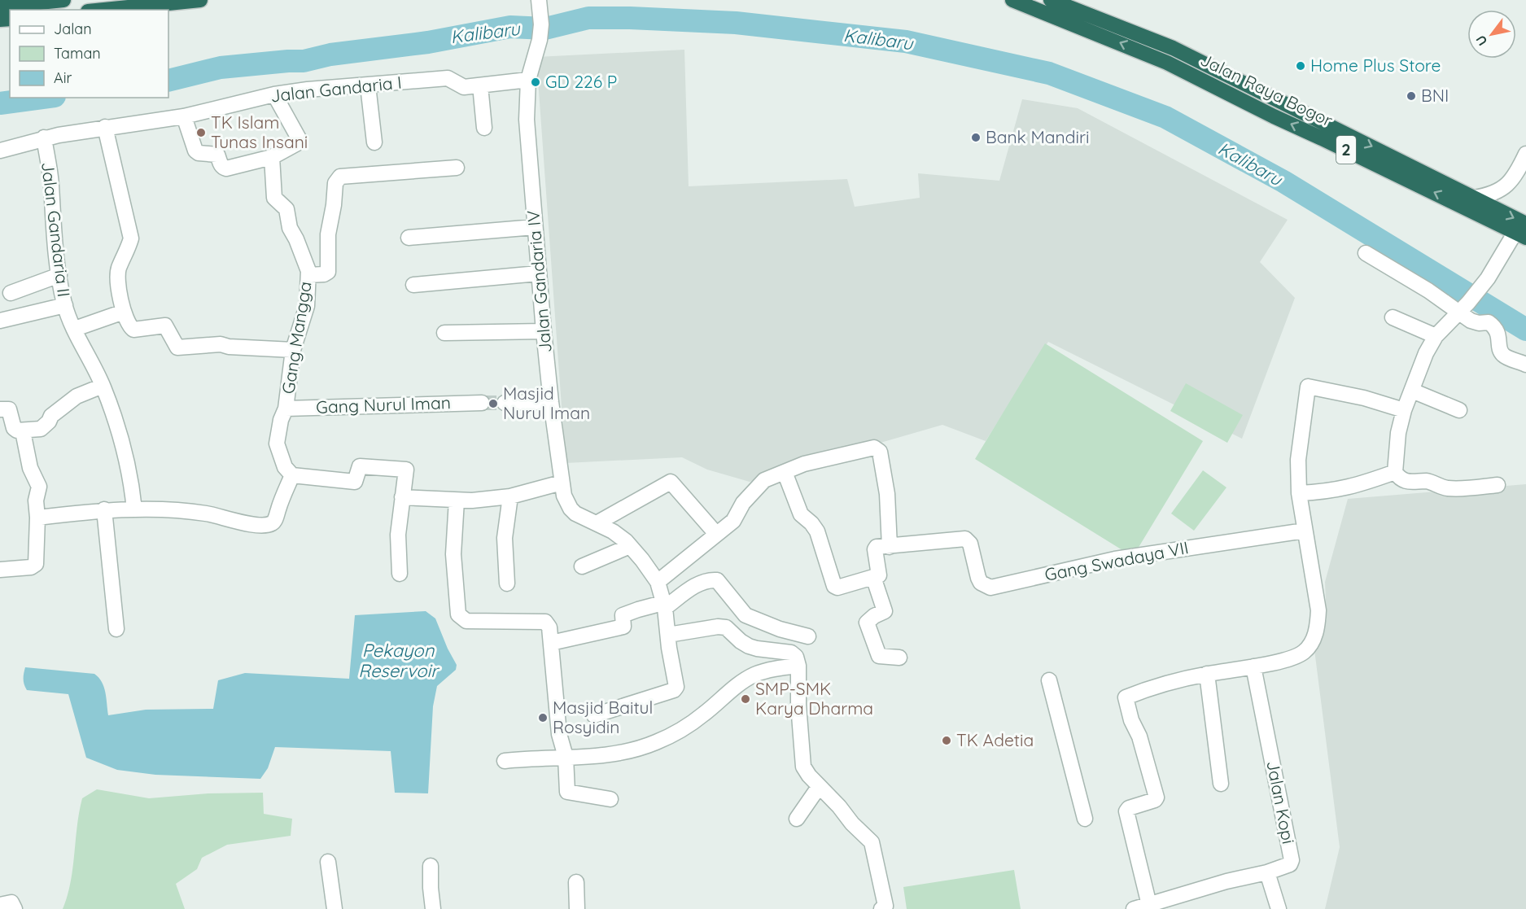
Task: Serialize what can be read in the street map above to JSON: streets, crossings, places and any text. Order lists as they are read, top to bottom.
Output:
{
  "streets": {
    "highway": ["Jalan Raya Bogor", "2"],
    "street": [
      "Jalan Gandaria I",
      "Jalan Gandaria II",
      "Jalan Gandaria IV",
      "Gang Mangga",
      "Gang Nurul Iman",
      "Gang Swadaya VII",
      "Jalan Kopi"
    ]
  },
  "crossings": [
    ["Jalan Gandaria I", "Jalan Gandaria II"],
    ["Jalan Gandaria I", "Jalan Gandaria IV"],
    ["Gang Mangga", "Gang Nurul Iman"]
  ],
  "water": ["Kalibaru", "Pekayon Reservoir"],
  "places": [
    "Home Plus Store",
    "GD 226 P",
    "BNI",
    "TK Islam Tunas Insani",
    "Bank Mandiri",
    "Masjid Nurul Iman",
    "SMP-SMK Karya Dharma",
    "Masjid Baitul Rosyidin",
    "TK Adetia"
  ],
  "legend": ["Jalan", "Taman", "Air"],
  "north": "bottom left"
}
